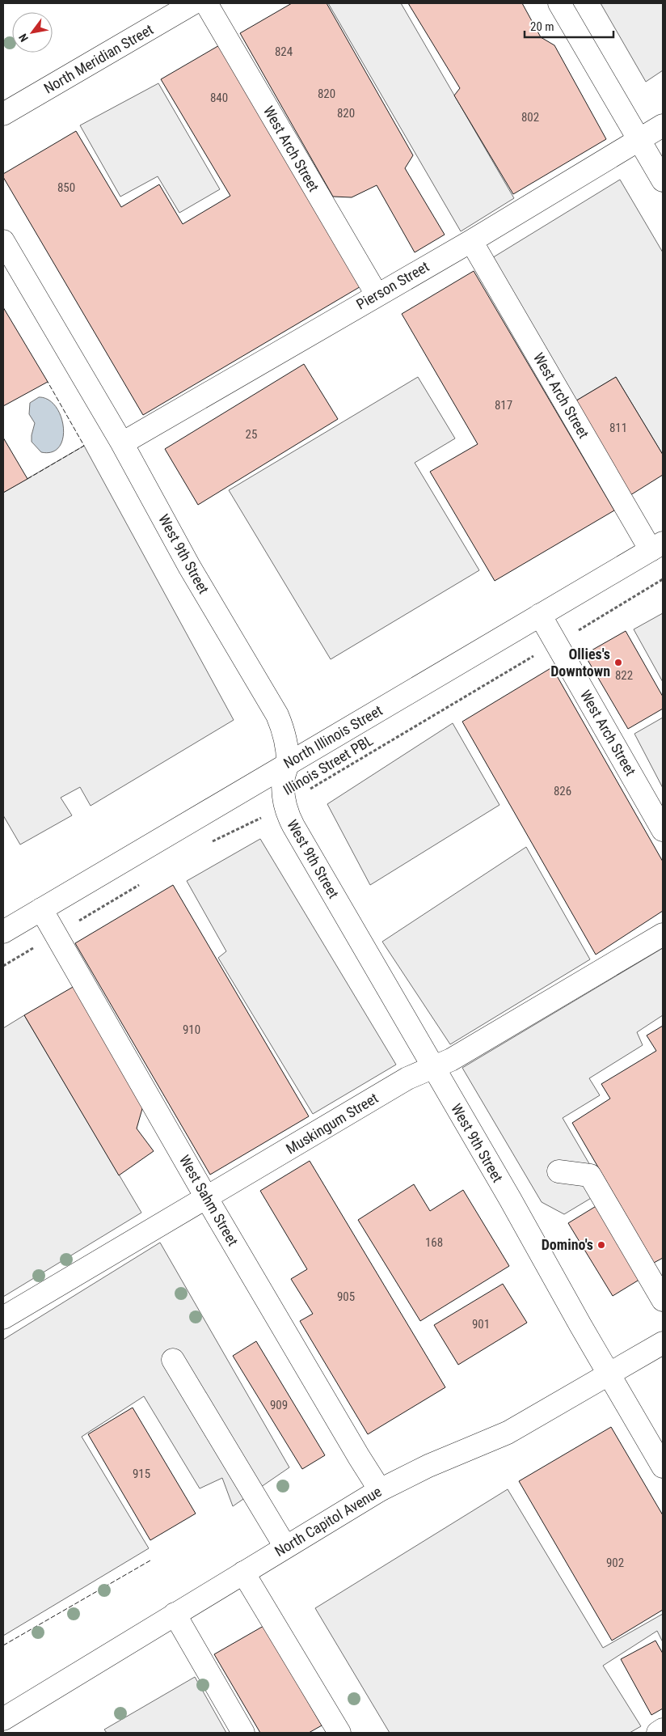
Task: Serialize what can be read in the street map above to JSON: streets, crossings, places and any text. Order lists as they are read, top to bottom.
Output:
{
  "streets": {
    "street": [
      "North Meridian Street",
      "West Arch Street",
      "Pierson Street",
      "West 9th Street",
      "North Illinois Street",
      "Muskingum Street",
      "West Sahm Street",
      "North Capitol Avenue"
    ],
    "path": ["Illinois Street PBL"]
  },
  "crossings": [
    ["West Arch Street", "Pierson Street"],
    ["West Arch Street", "North Illinois Street"],
    ["West Arch Street", "Illinois Street PBL"],
    ["Pierson Street", "West 9th Street"],
    ["West 9th Street", "North Illinois Street"],
    ["West 9th Street", "Illinois Street PBL"],
    ["West 9th Street", "Muskingum Street"],
    ["West 9th Street", "North Capitol Avenue"],
    ["North Illinois Street", "West Sahm Street"],
    ["Muskingum Street", "West Sahm Street"],
    ["West Sahm Street", "North Capitol Avenue"]
  ],
  "places": ["Ollies's Downtown", "Domino's"],
  "house_numbers": [
    "824",
    "820",
    "840",
    "820",
    "802",
    "850",
    "817",
    "811",
    "25",
    "822",
    "826",
    "910",
    "168",
    "905",
    "901",
    "909",
    "915",
    "902"
  ],
  "scale_bar": "20 m",
  "north": "bottom left"
}
